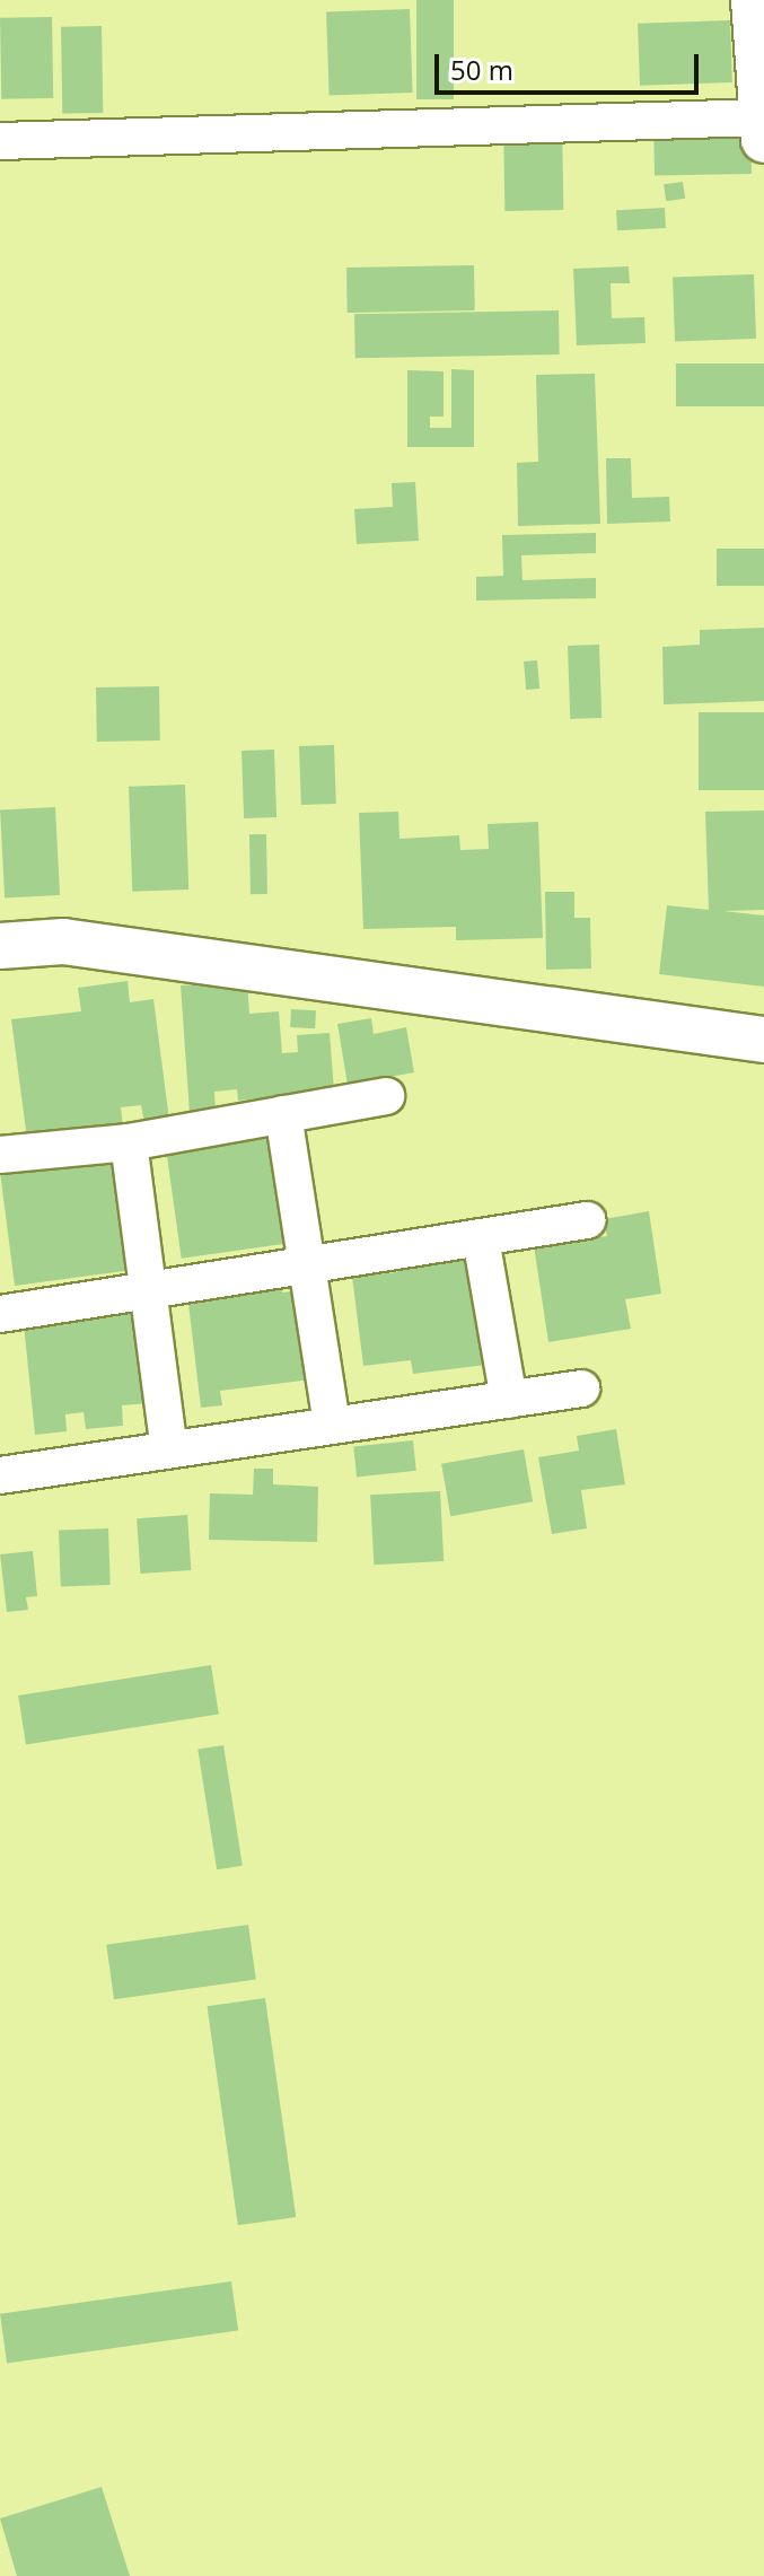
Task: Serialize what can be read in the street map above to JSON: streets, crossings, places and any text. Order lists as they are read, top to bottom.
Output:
{
  "scale_bar": "50 m"
}
